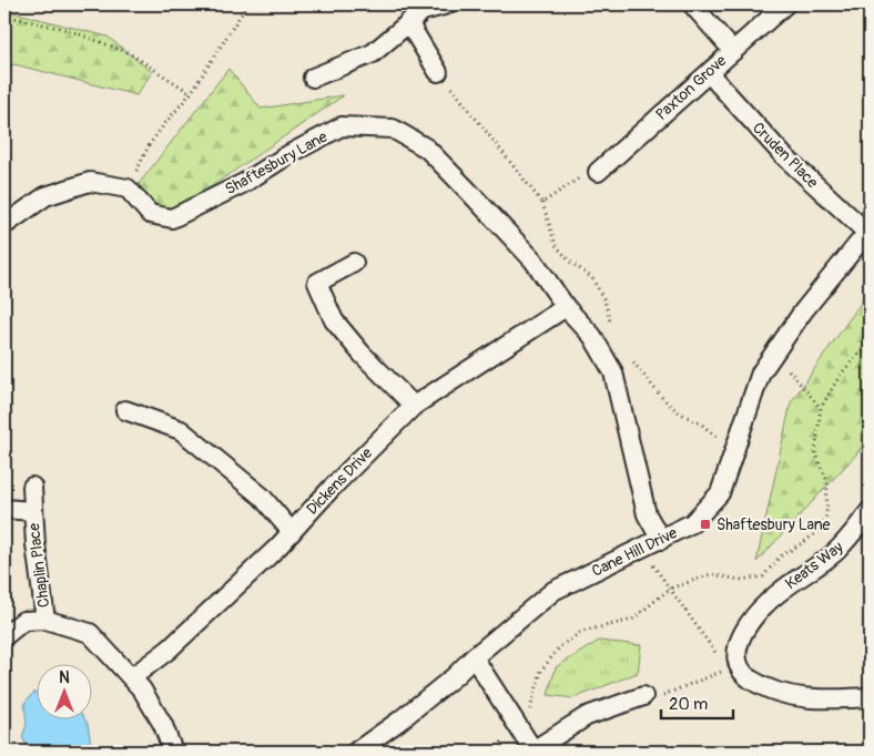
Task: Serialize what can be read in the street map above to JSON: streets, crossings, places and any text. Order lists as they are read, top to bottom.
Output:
{
  "streets": {
    "street": [
      "Paxton Grove",
      "Cruden Place",
      "Shaftesbury Lane",
      "Dickens Drive",
      "Cane Hill Drive",
      "Chaplin Place",
      "Keats Way"
    ]
  },
  "crossings": [
    ["Paxton Grove", "Cruden Place"],
    ["Cruden Place", "Cane Hill Drive"],
    ["Shaftesbury Lane", "Dickens Drive"],
    ["Shaftesbury Lane", "Cane Hill Drive"]
  ],
  "places": {
    "transit": ["Shaftesbury Lane"]
  },
  "scale_bar": "20 m",
  "north": "top"
}
